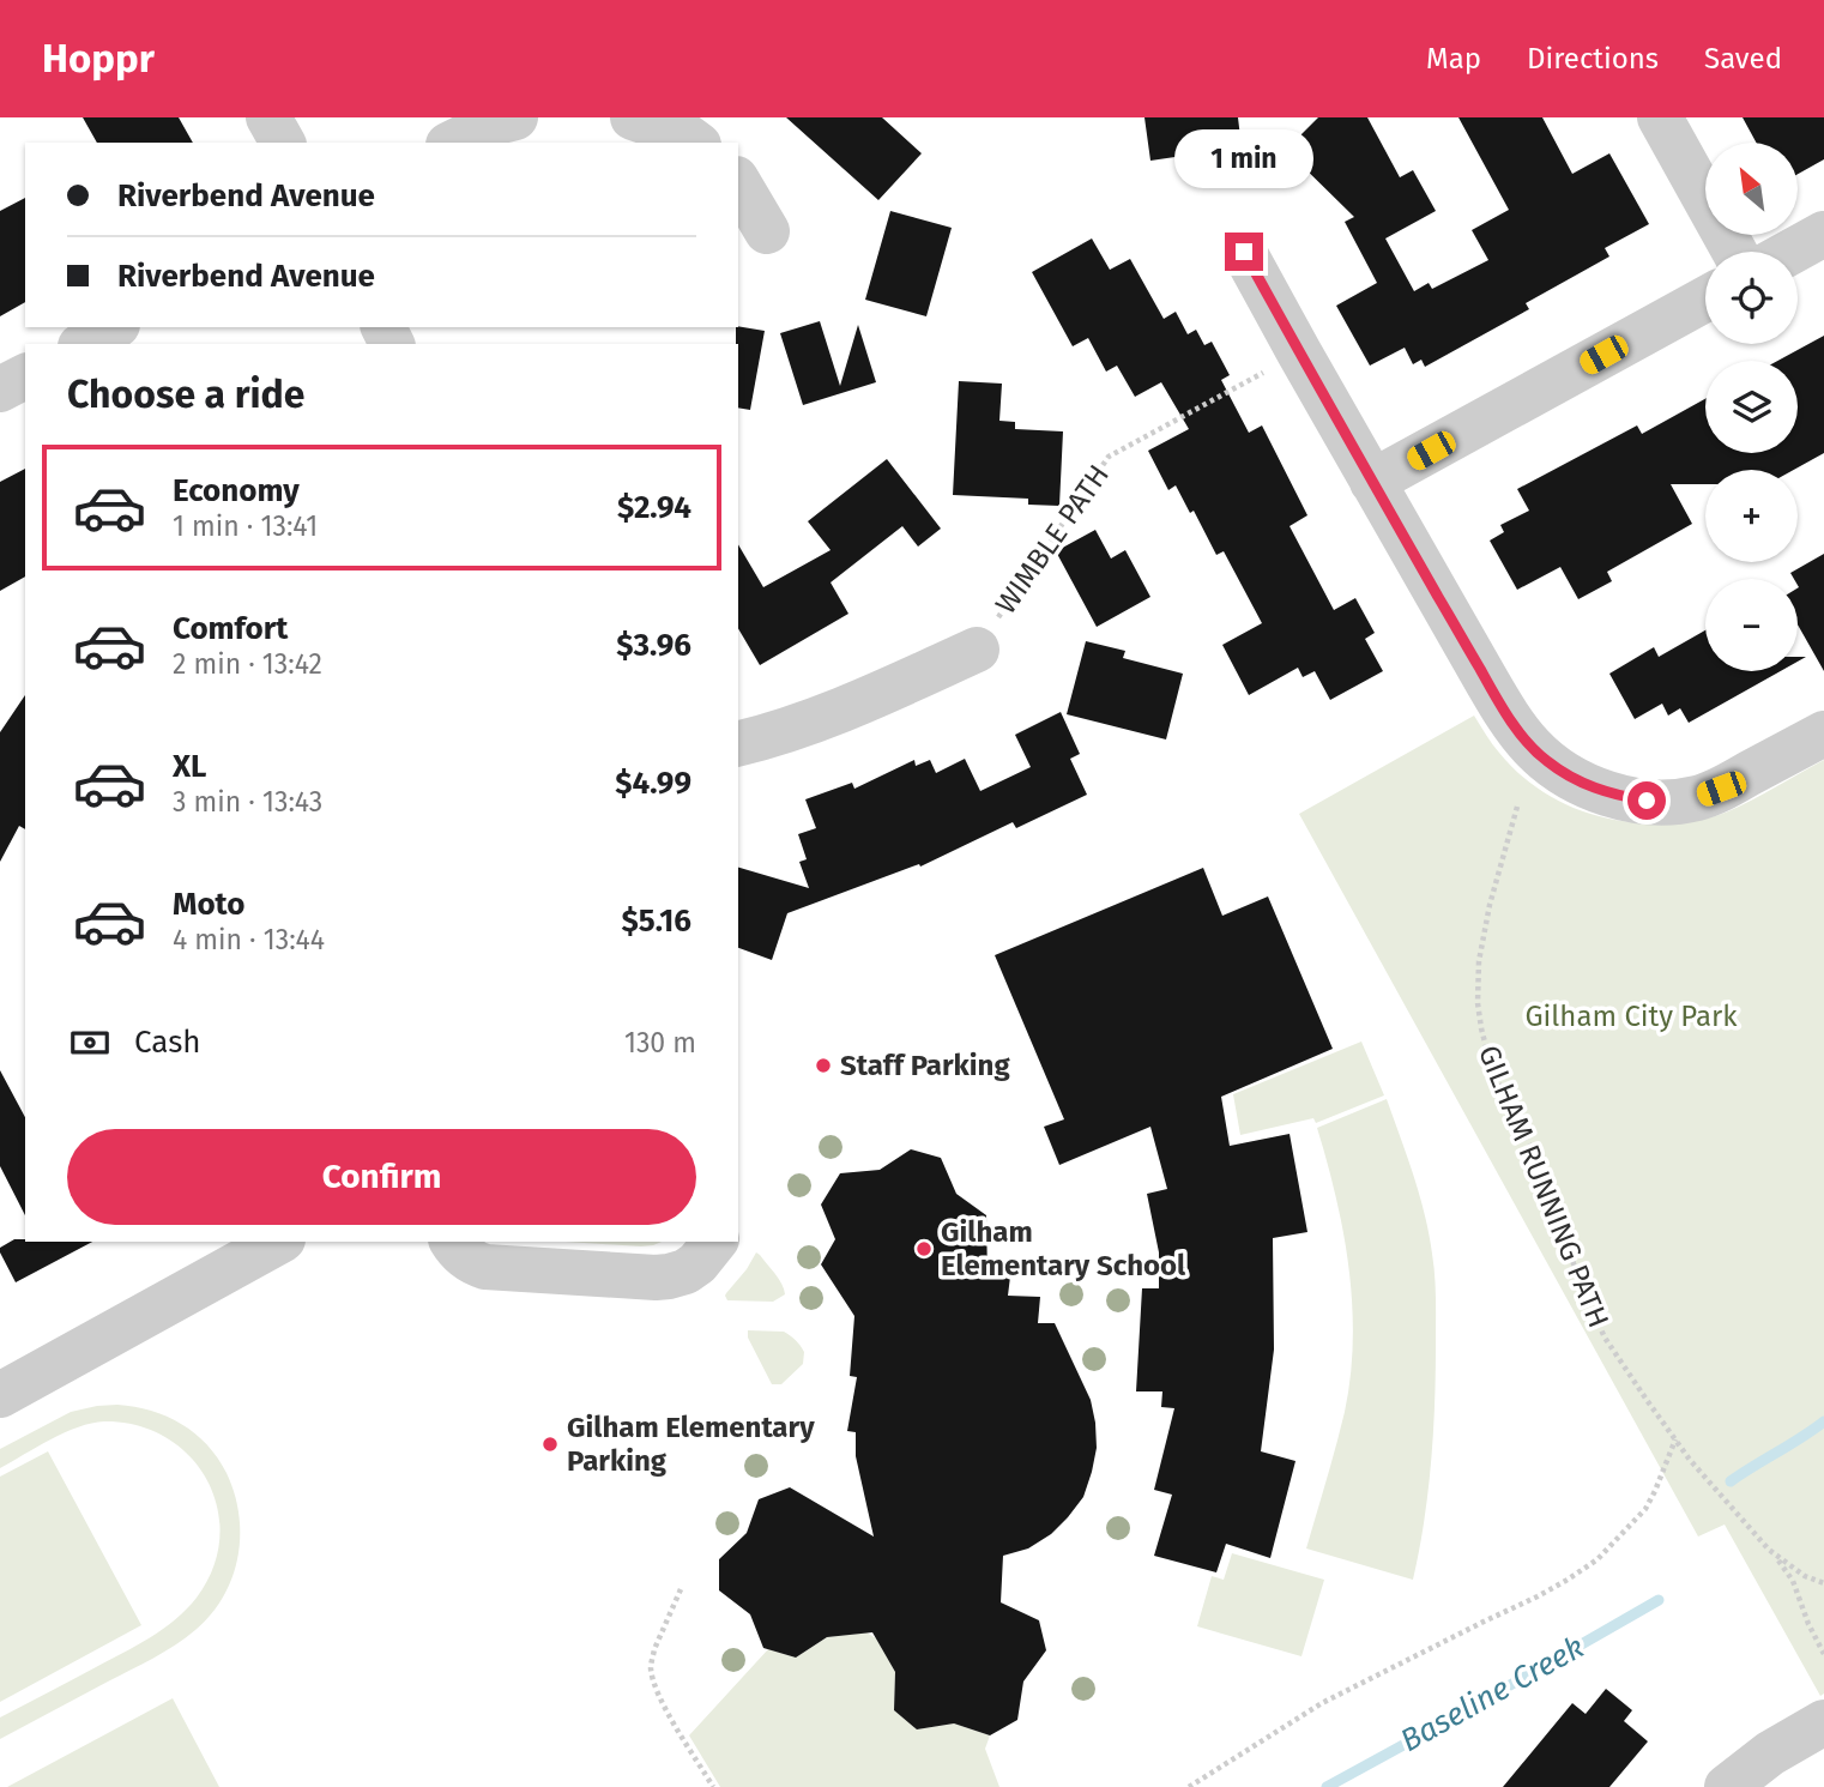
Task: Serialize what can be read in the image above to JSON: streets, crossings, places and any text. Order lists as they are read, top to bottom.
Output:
{
  "streets": {
    "path": ["WIMBLE PATH", "GILHAM RUNNING PATH"]
  },
  "water": ["Baseline Creek"],
  "parks": ["Gilham City Park"],
  "places": ["Staff Parking", "Gilham Elementary School", "Gilham Elementary Parking"],
  "north": "top left",
  "page": {
    "header": "Hoppr",
    "nav": ["Map", "Directions", "Saved"],
    "bubble": "1 min",
    "map_buttons": ["+", "−"],
    "banner": ["Riverbend Avenue", "Riverbend Avenue"],
    "heading": "Choose a ride",
    "list": [
      {
        "name": "Economy",
        "note": "1 min · 13:41",
        "value": "$2.94"
      },
      {
        "name": "Comfort",
        "note": "2 min · 13:42",
        "value": "$3.96"
      },
      {
        "name": "XL",
        "note": "3 min · 13:43",
        "value": "$4.99"
      },
      {
        "name": "Moto",
        "note": "4 min · 13:44",
        "value": "$5.16"
      }
    ],
    "pay": ["Cash", "130 m"],
    "buttons": "Confirm"
  }
}
